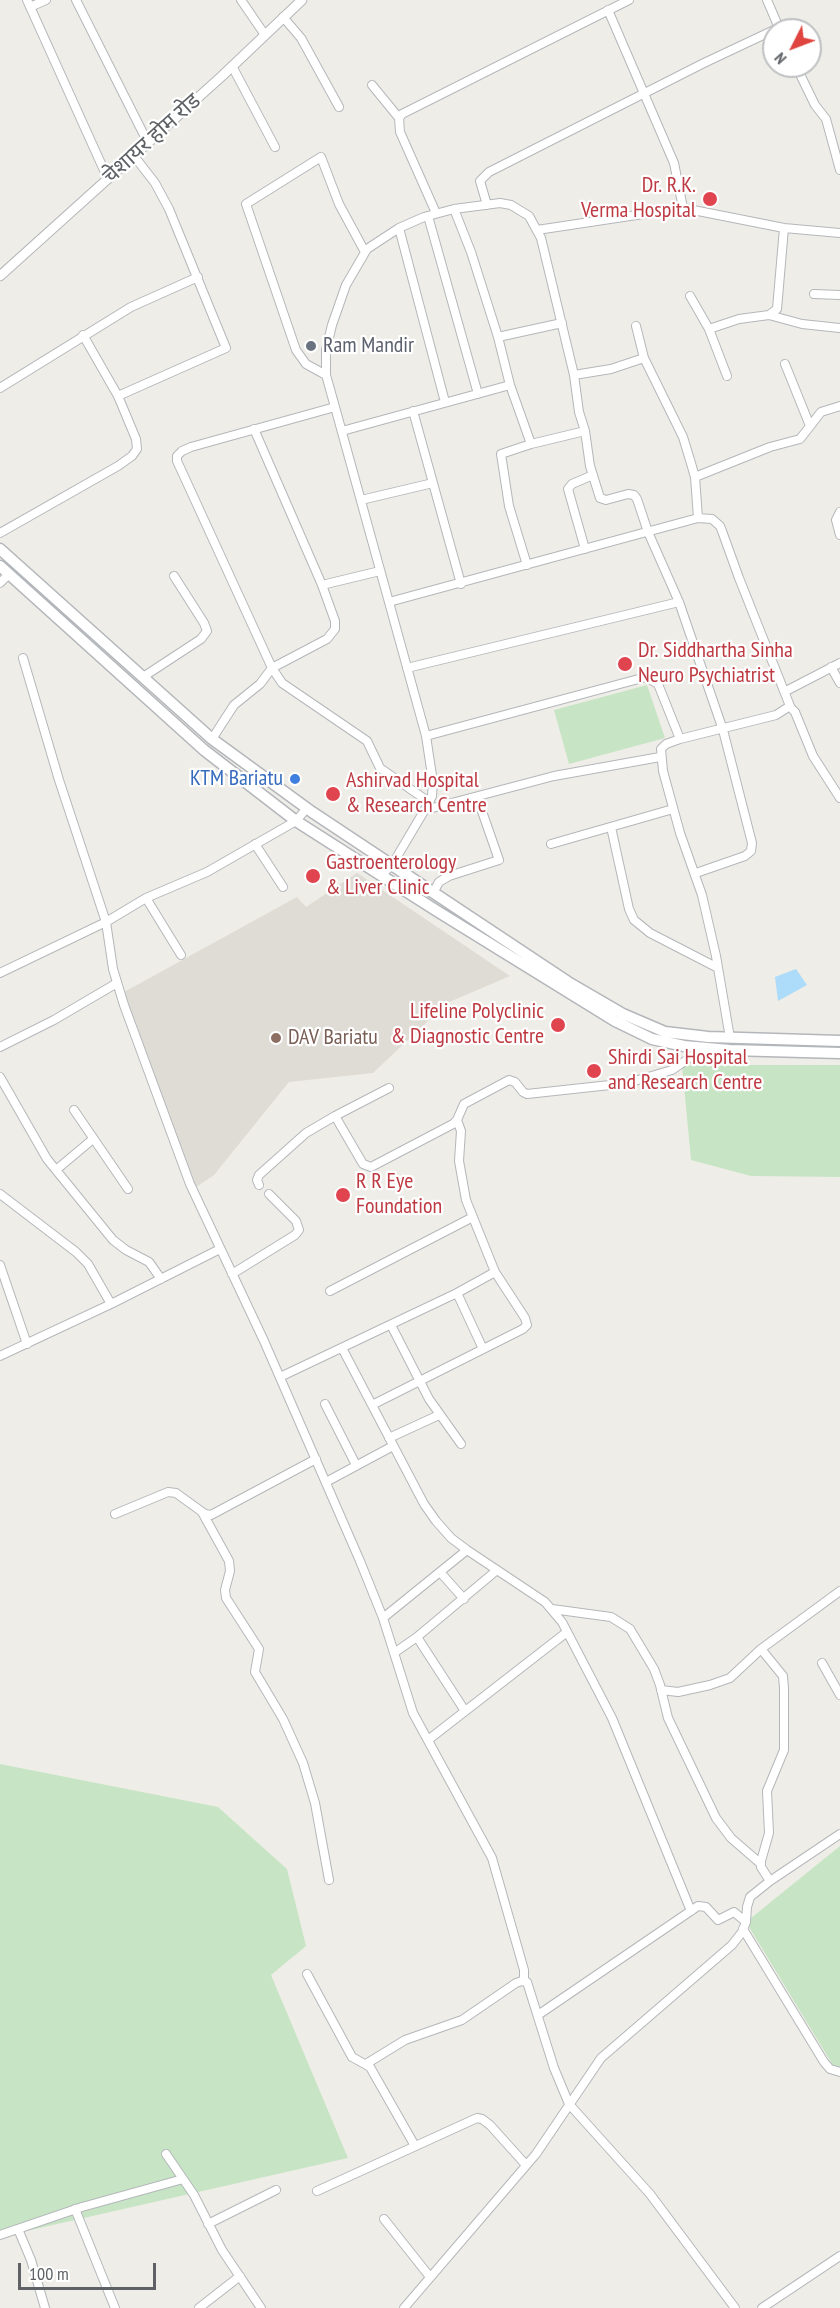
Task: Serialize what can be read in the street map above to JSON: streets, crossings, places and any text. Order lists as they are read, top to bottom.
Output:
{
  "streets": {
    "street": ["चेशायर होम रोड"]
  },
  "places": [
    "Dr. R.K. Verma Hospital",
    "Ram Mandir",
    "Dr. Siddhartha Sinha Neuro Psychiatrist",
    "KTM Bariatu",
    "Ashirvad Hospital & Research Centre",
    "Gastroenterology & Liver Clinic",
    "Lifeline Polyclinic & Diagnostic Centre",
    "DAV Bariatu",
    "Shirdi Sai Hospital and Research Centre",
    "R R Eye Foundation"
  ],
  "scale_bar": "100 m",
  "north": "bottom left"
}
